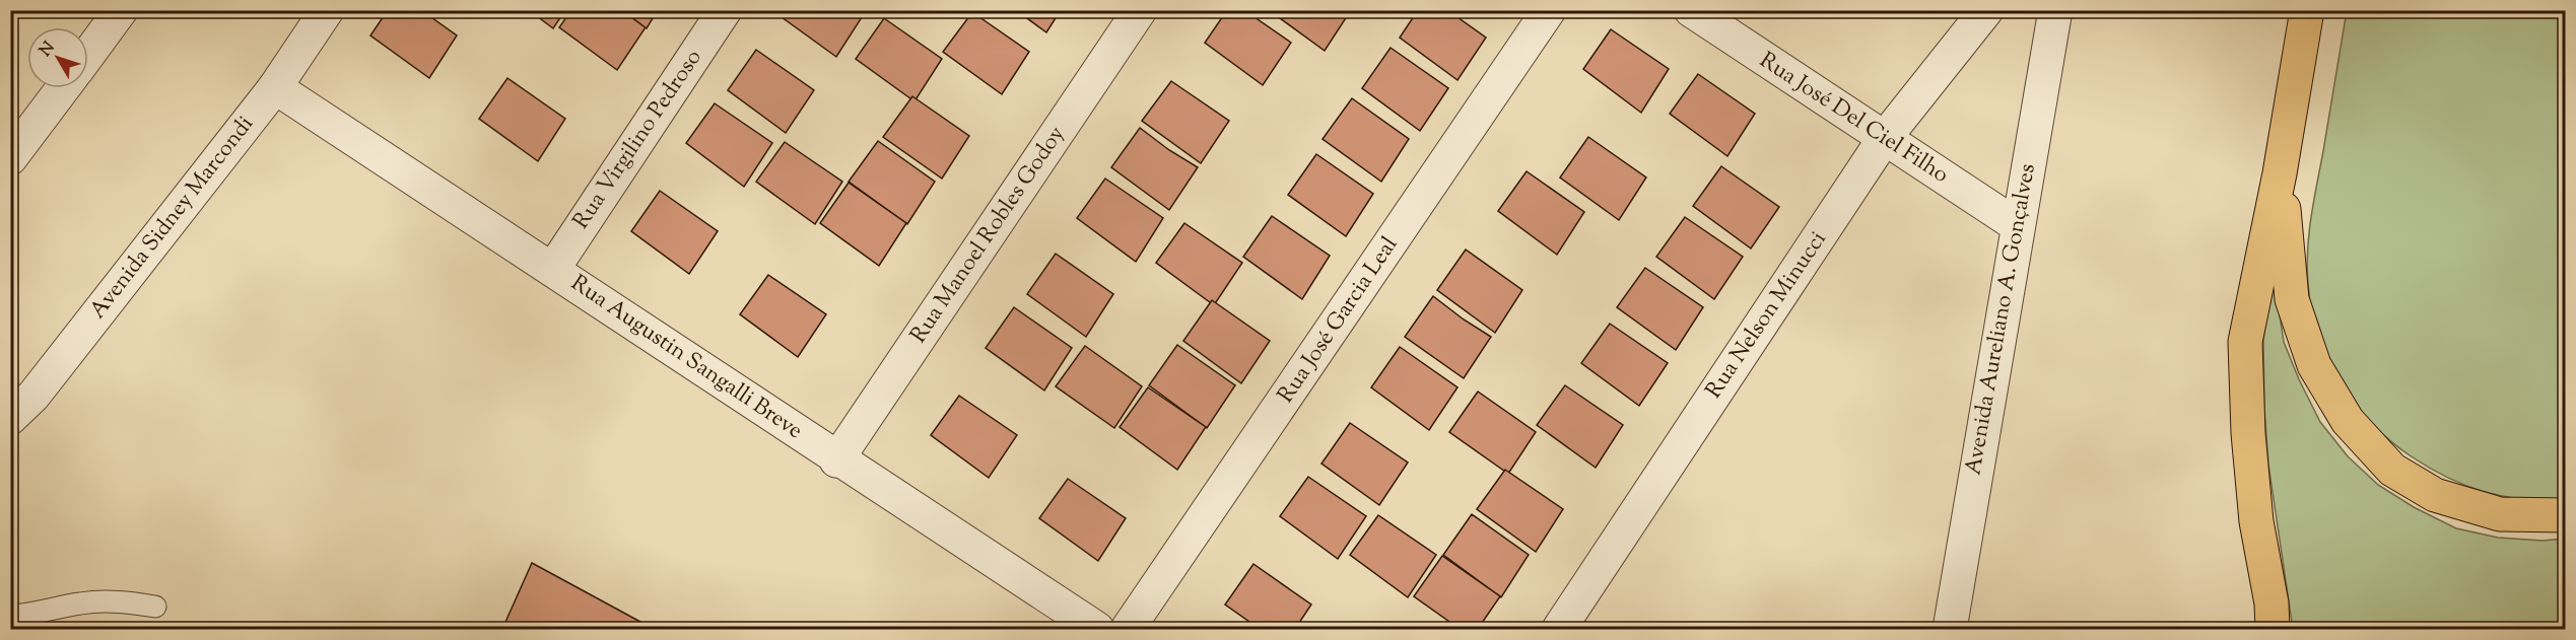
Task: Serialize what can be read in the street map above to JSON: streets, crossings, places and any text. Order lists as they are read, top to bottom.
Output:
{
  "streets": {
    "street": [
      "Rua José Del Ciel Filho",
      "Rua Virgilino Pedroso",
      "Avenida Sidney Marcondi",
      "Rua Manoel Robles Godoy",
      "Rua Nelson Minucci",
      "Avenida Aureliano A. Gonçalves",
      "Rua José Garcia Leal",
      "Rua Augustin Sangalli Breve"
    ]
  },
  "crossings": [
    ["Rua José Del Ciel Filho", "Rua Nelson Minucci"],
    ["Rua José Del Ciel Filho", "Avenida Aureliano A. Gonçalves"],
    ["Rua Virgilino Pedroso", "Rua Augustin Sangalli Breve"],
    ["Avenida Sidney Marcondi", "Rua Augustin Sangalli Breve"],
    ["Rua Manoel Robles Godoy", "Rua Augustin Sangalli Breve"]
  ],
  "north": "top left"
}
